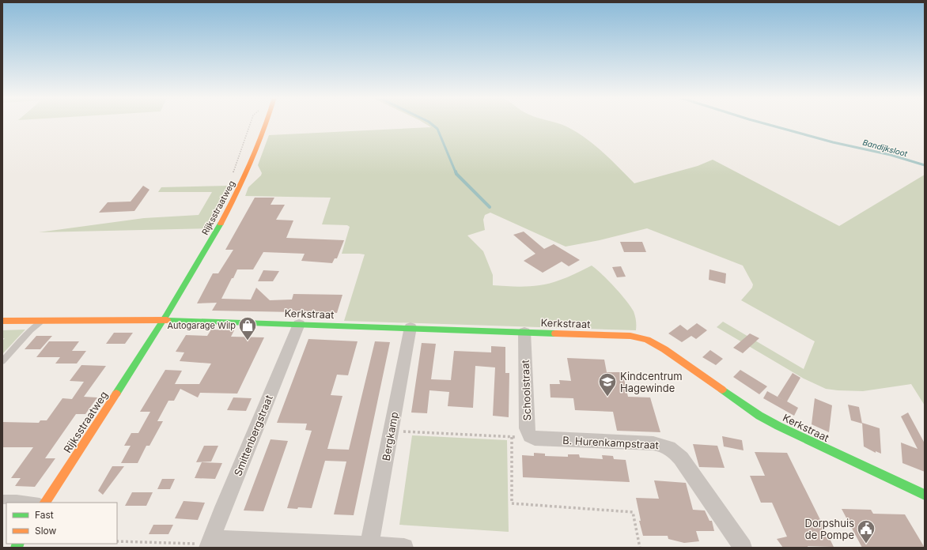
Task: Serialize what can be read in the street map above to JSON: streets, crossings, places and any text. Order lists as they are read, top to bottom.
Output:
{
  "streets": {
    "street": [
      "Rijksstraatweg",
      "Kerkstraat",
      "Schoolstraat",
      "Smittenbergstraat",
      "Bergkamp",
      "B. Hurenkampstraat"
    ]
  },
  "crossings": [
    ["Rijksstraatweg", "Kerkstraat"],
    ["Kerkstraat", "Schoolstraat"],
    ["Kerkstraat", "Smittenbergstraat"],
    ["Kerkstraat", "Bergkamp"],
    ["Schoolstraat", "B. Hurenkampstraat"]
  ],
  "water": ["Bandijksloot"],
  "places": {
    "shop": ["Autogarage Wilp"],
    "school or university": ["Kindcentrum Hagewinde"],
    "public building": ["Dorpshuis de Pompe"]
  },
  "legend": ["Fast", "Slow"]
}
